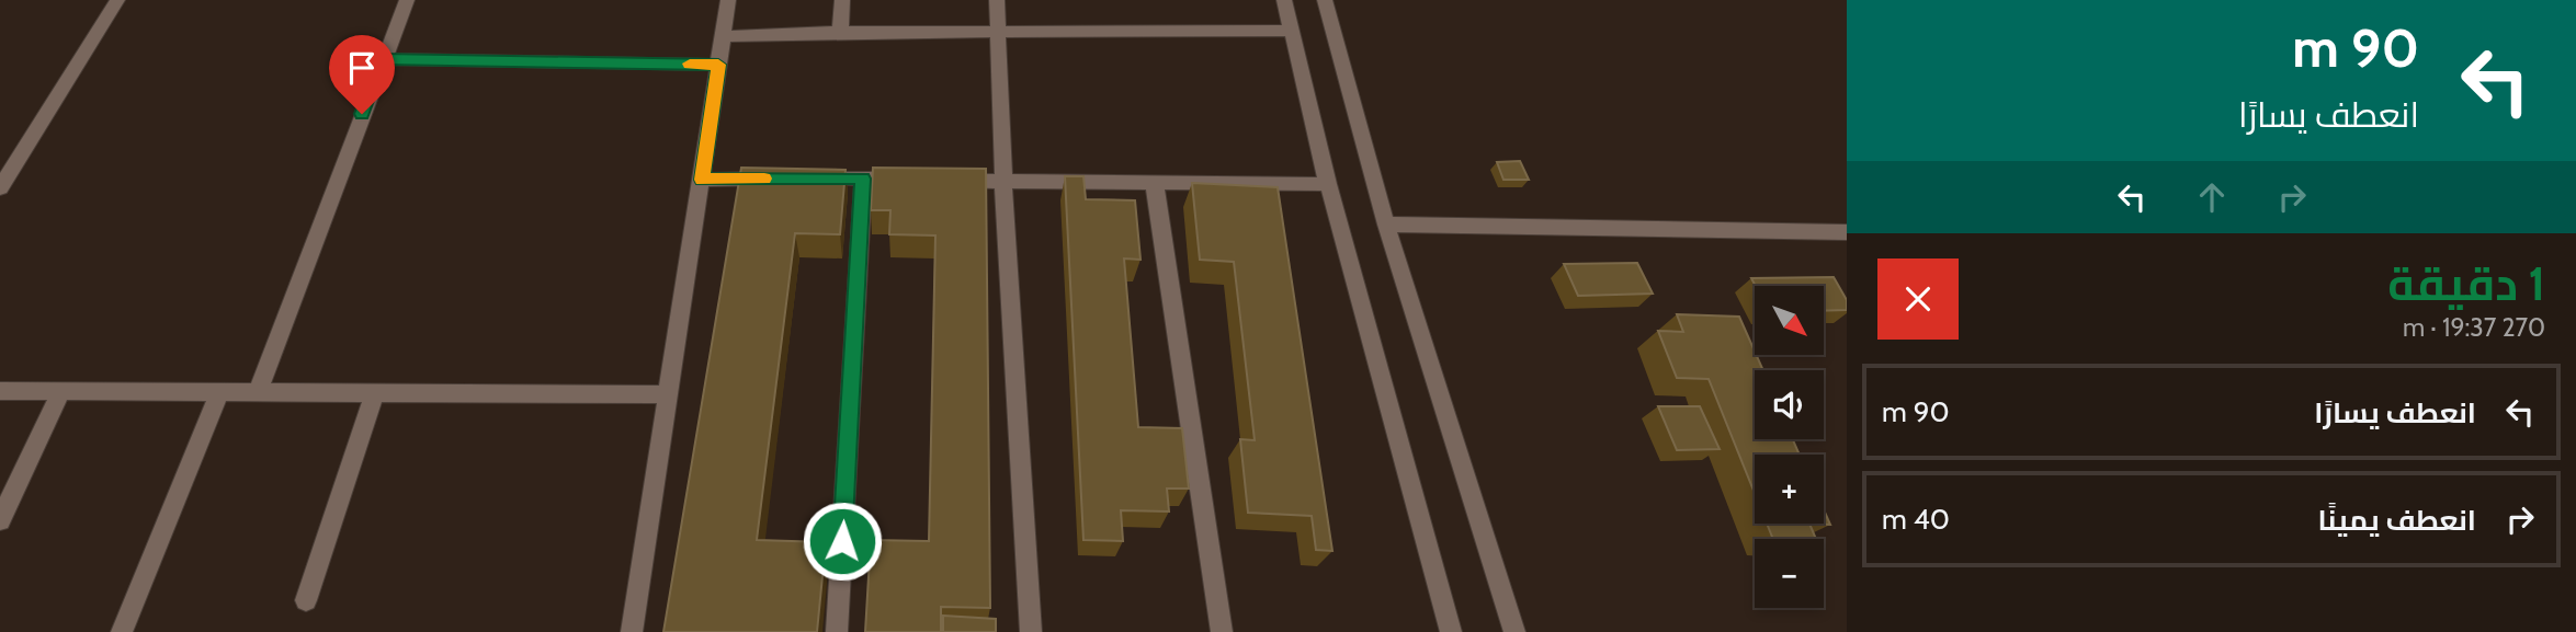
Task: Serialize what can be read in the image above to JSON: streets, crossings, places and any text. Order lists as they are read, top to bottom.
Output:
{
  "north": "bottom right",
  "page": {
    "turn": ["90 m", "انعطف يسارًا"],
    "heading": ["1 دقيقة", "270 m · 19:37"],
    "map_buttons": ["+", "−"],
    "list": [
      {
        "name": "انعطف يسارًا",
        "value": "90 m"
      },
      {
        "name": "انعطف يمينًا",
        "value": "40 m"
      }
    ]
  }
}
